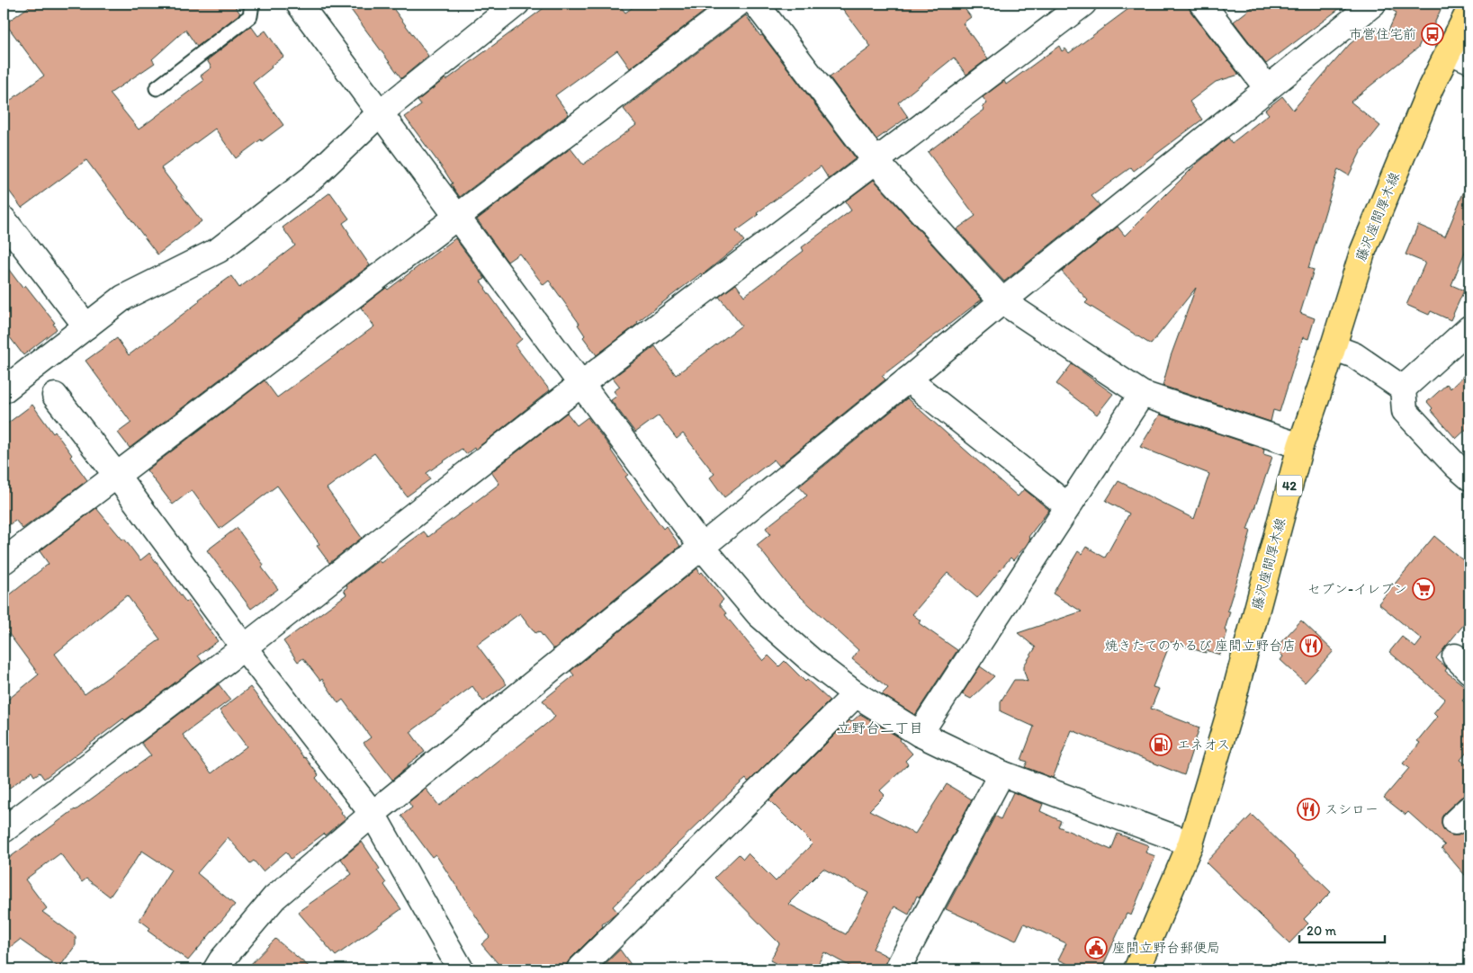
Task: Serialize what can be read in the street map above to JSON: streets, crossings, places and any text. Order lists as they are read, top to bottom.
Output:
{
  "streets": {
    "main road": ["藤沢座間厚木線", "42"]
  },
  "districts": ["立野台二丁目"],
  "places": {
    "bus stop": ["市営住宅前"],
    "supermarket": ["セブン-イレブン"],
    "restaurant": ["焼きたてのかるび 座間立野台店", "スシロー"],
    "fuel station": ["エネオス"],
    "public building": ["座間立野台郵便局"]
  },
  "scale_bar": "20 m"
}
